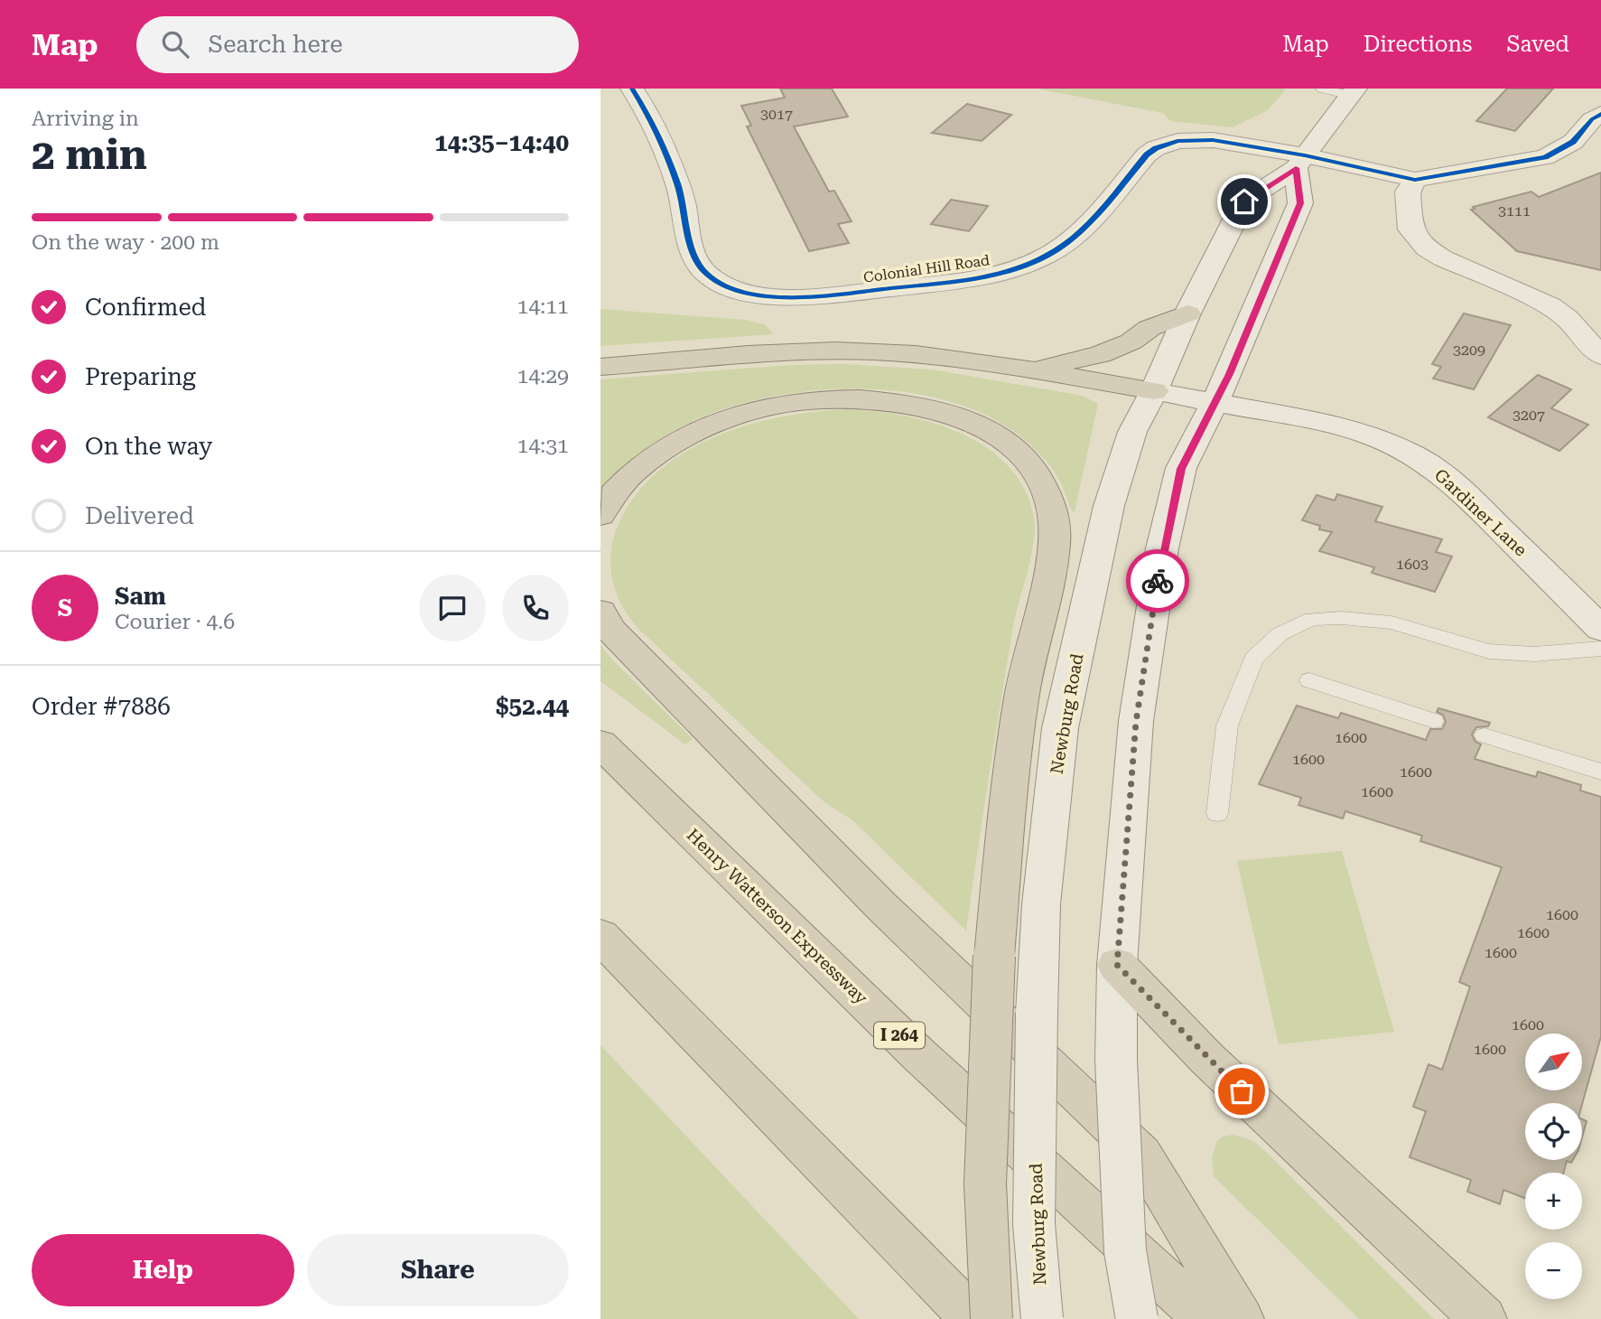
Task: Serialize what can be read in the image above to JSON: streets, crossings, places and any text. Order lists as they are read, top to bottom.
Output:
{
  "streets": {
    "highway": ["Henry Watterson Expressway", "I 264"],
    "main road": ["Colonial Hill Road", "Gardiner Lane", "Newburg Road"]
  },
  "crossings": [
    ["Colonial Hill Road", "Newburg Road"],
    ["Gardiner Lane", "Newburg Road"]
  ],
  "house_numbers": [
    "3017",
    "3111",
    "3209",
    "3207",
    "1603",
    "1600",
    "1600",
    "1600",
    "1600",
    "1600",
    "1600",
    "1600",
    "1600",
    "1600"
  ],
  "north": "top right",
  "page": {
    "header": "Map",
    "search": "Search here",
    "nav": ["Map", "Directions", "Saved"],
    "heading": ["2 min", "Arriving in", "14:35–14:40"],
    "panel": [
      "Sam",
      "Courier · 4.6",
      "Order #7886",
      "$52.44"
    ],
    "bar": "On the way · 200 m",
    "list": [
      ["Confirmed", "14:11"],
      ["Preparing", "14:29"],
      ["On the way", "14:31"],
      "Delivered"
    ],
    "round": "S",
    "map_buttons": ["+", "−"],
    "buttons": ["Help", "Share"]
  }
}
